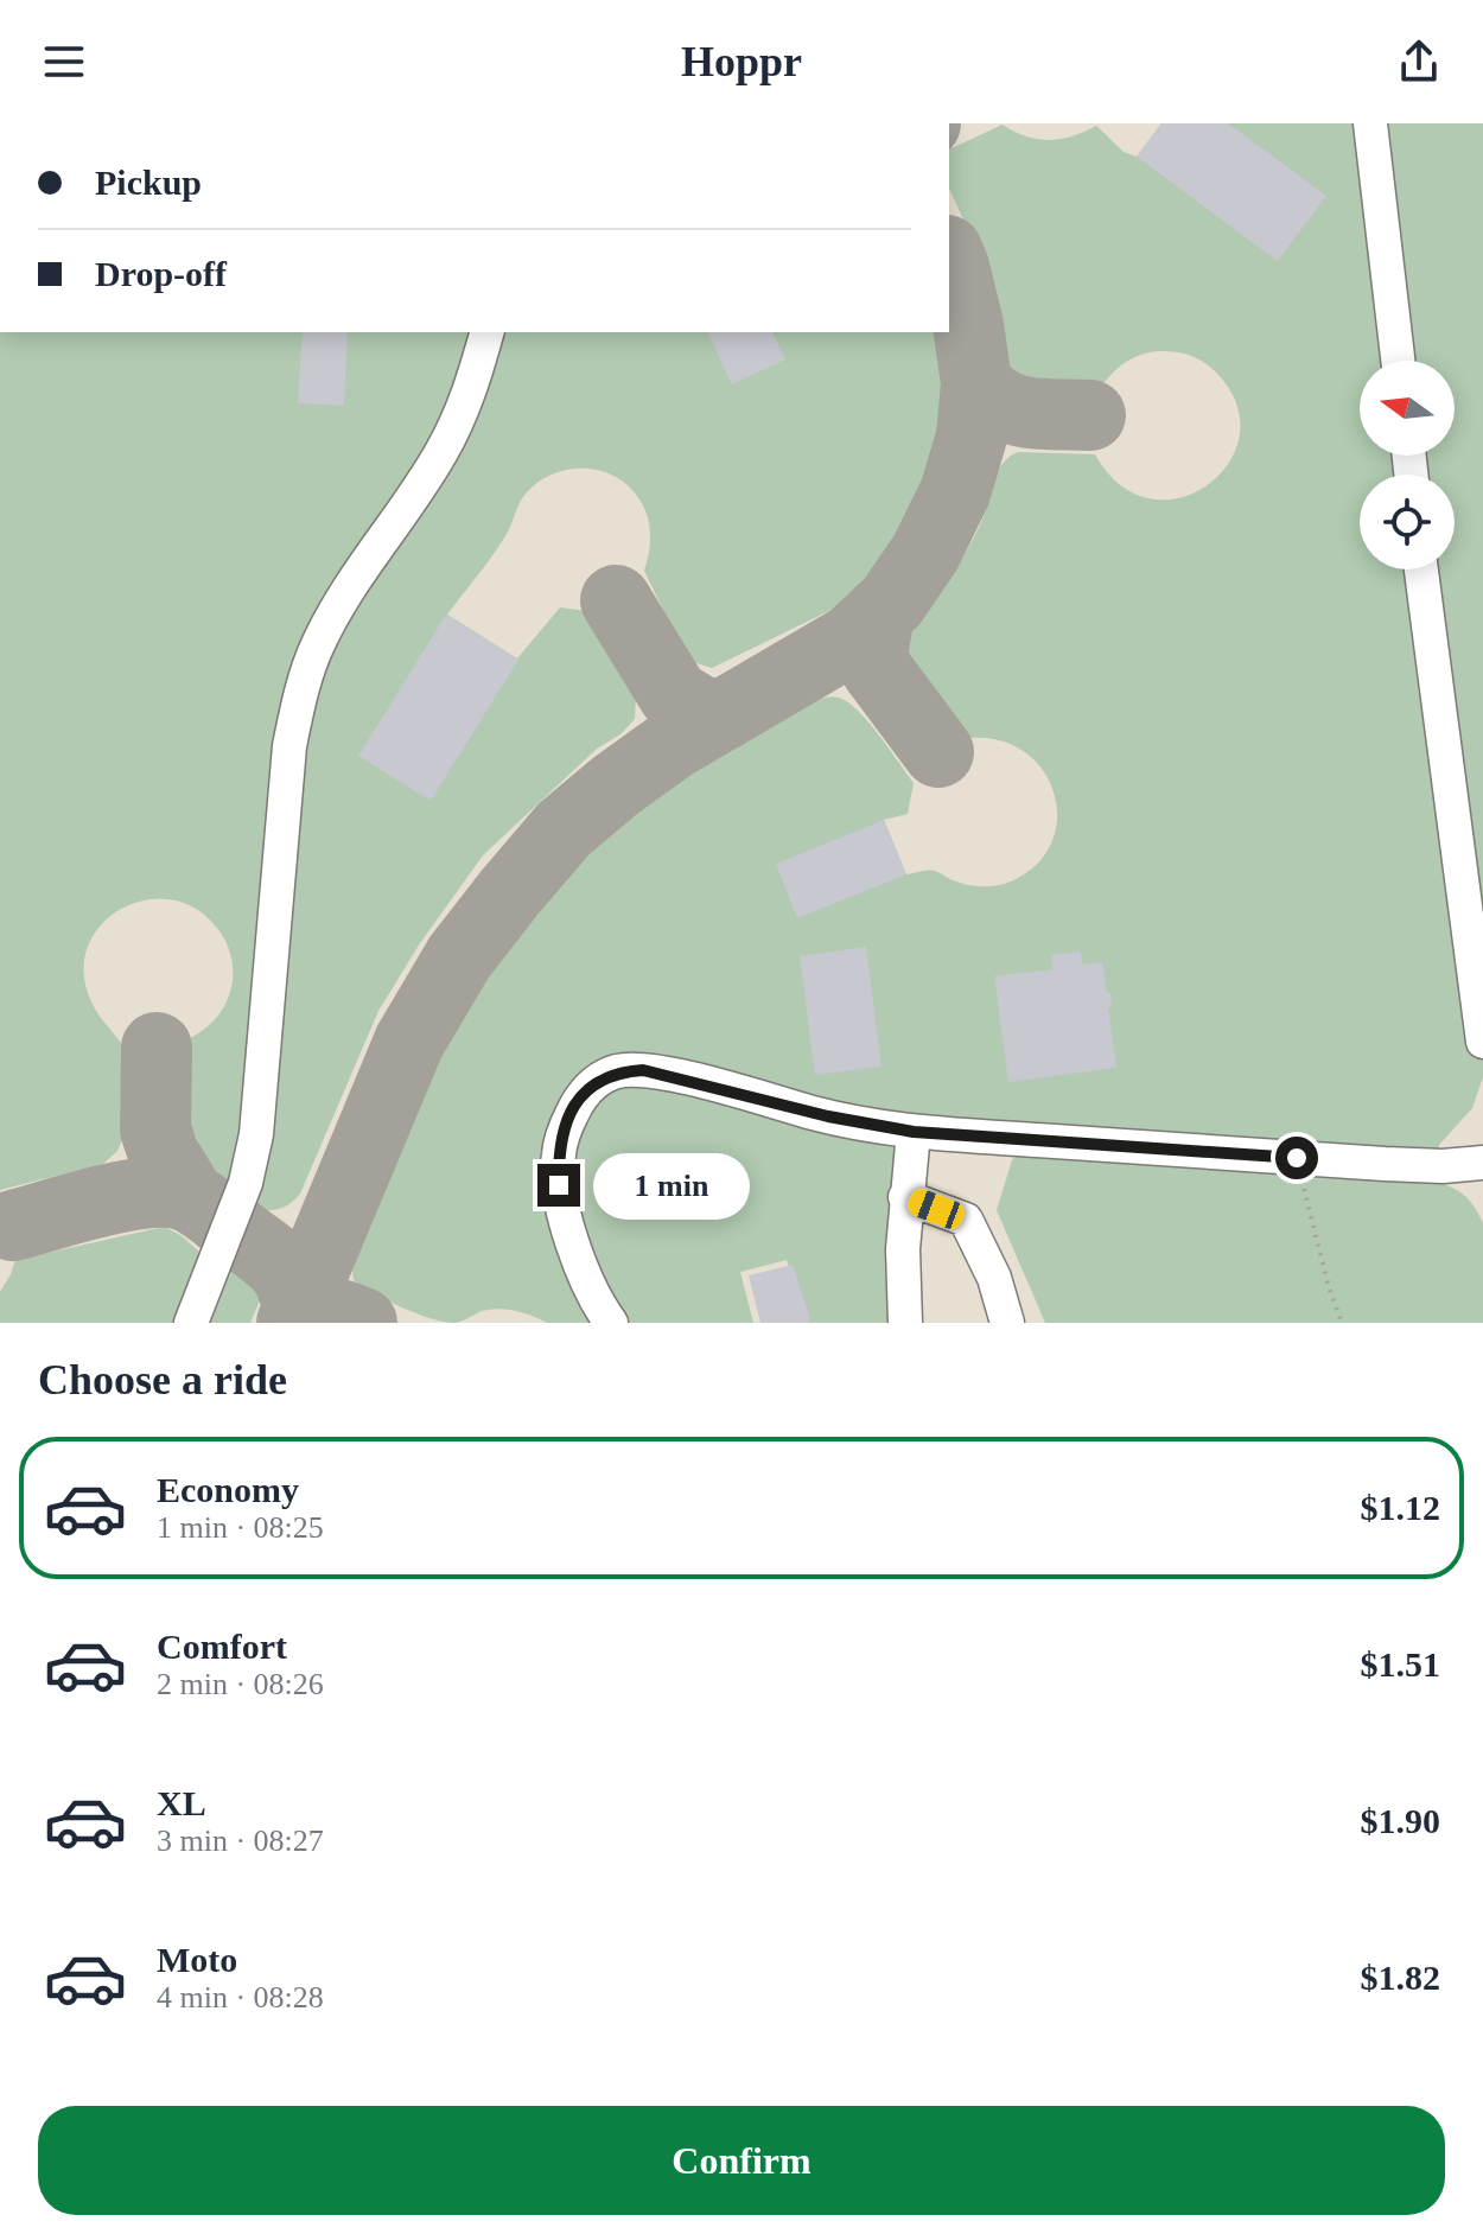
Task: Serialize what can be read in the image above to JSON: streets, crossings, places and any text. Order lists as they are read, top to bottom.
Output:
{
  "north": "left",
  "page": {
    "header": "Hoppr",
    "banner": ["Pickup", "Drop-off"],
    "bubble": "1 min",
    "heading": "Choose a ride",
    "list": [
      {
        "name": "Economy",
        "note": "1 min · 08:25",
        "value": "$1.12"
      },
      {
        "name": "Comfort",
        "note": "2 min · 08:26",
        "value": "$1.51"
      },
      {
        "name": "XL",
        "note": "3 min · 08:27",
        "value": "$1.90"
      },
      {
        "name": "Moto",
        "note": "4 min · 08:28",
        "value": "$1.82"
      }
    ],
    "buttons": "Confirm"
  }
}
